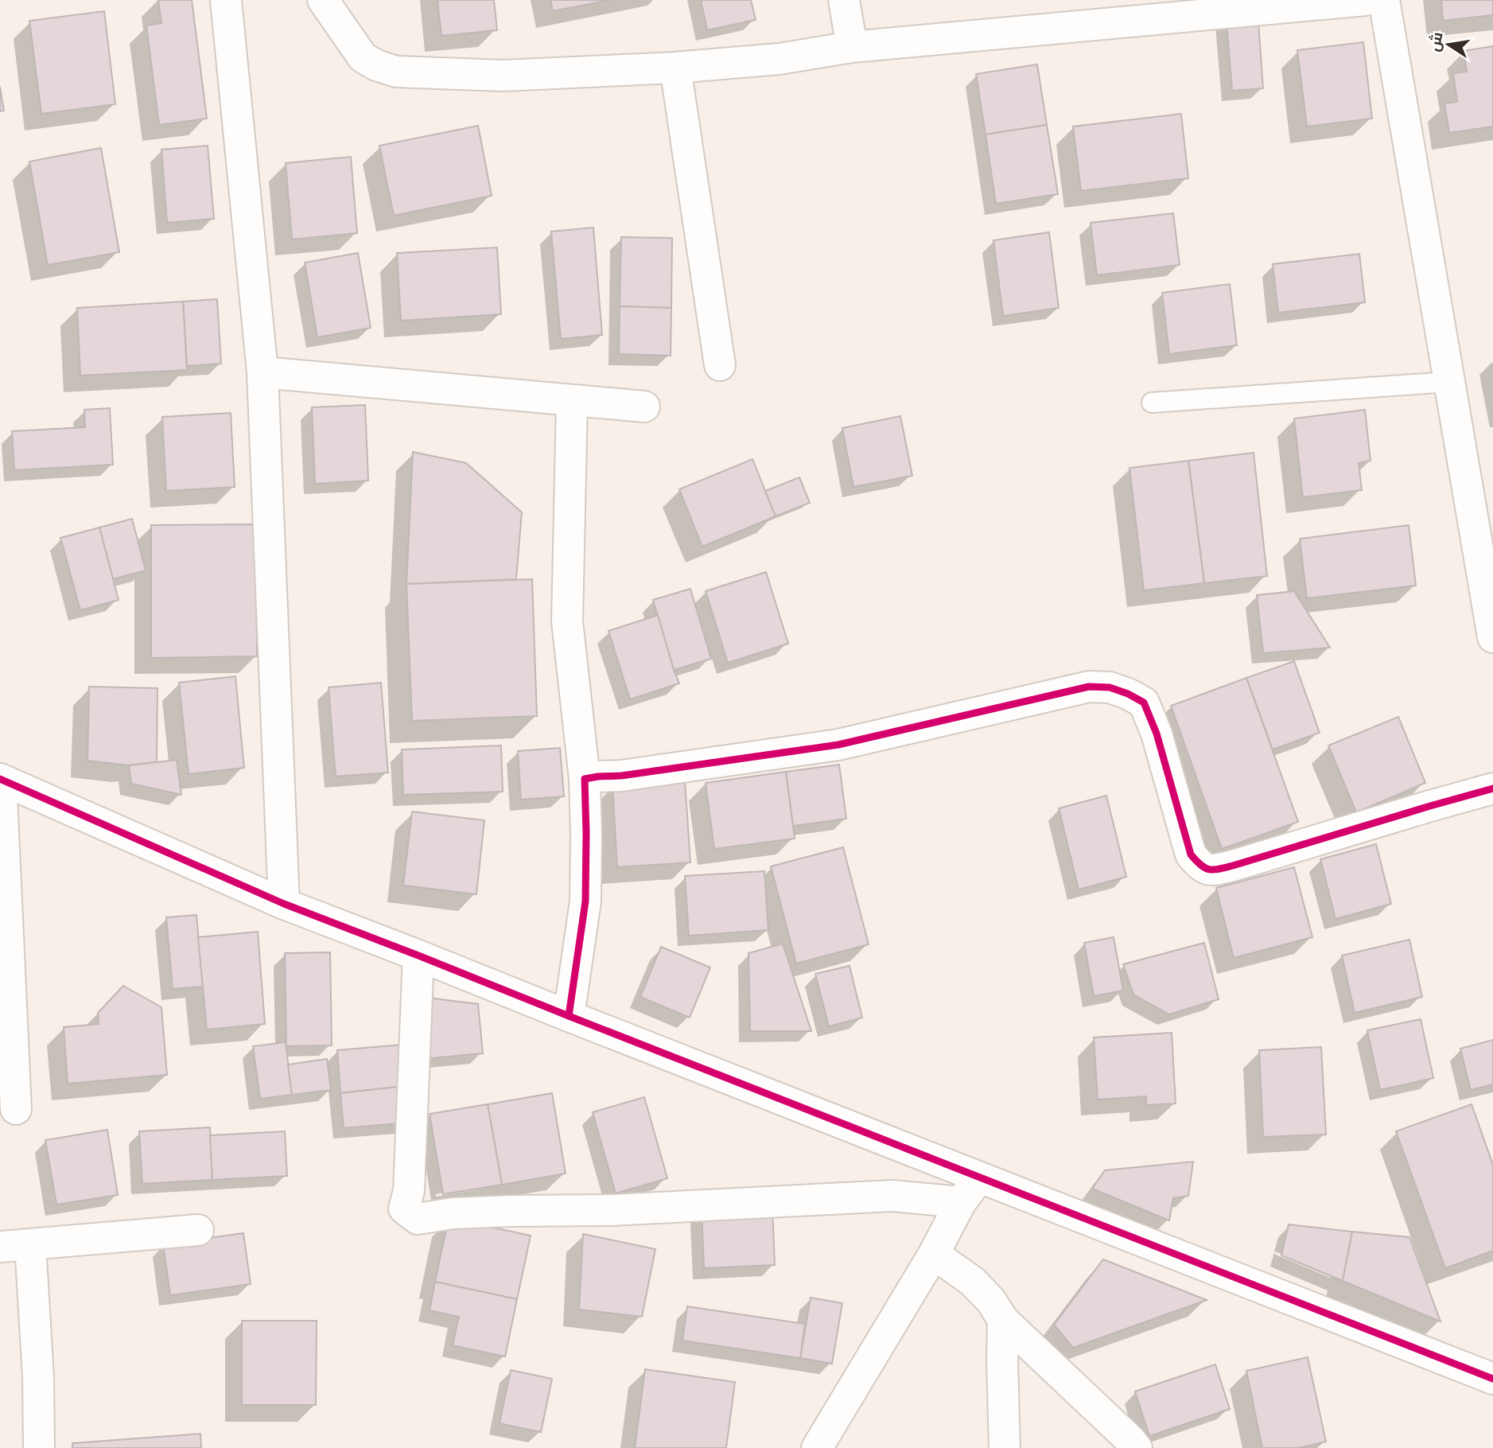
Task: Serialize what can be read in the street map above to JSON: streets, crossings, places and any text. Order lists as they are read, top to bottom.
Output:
{
  "north": "left"
}
